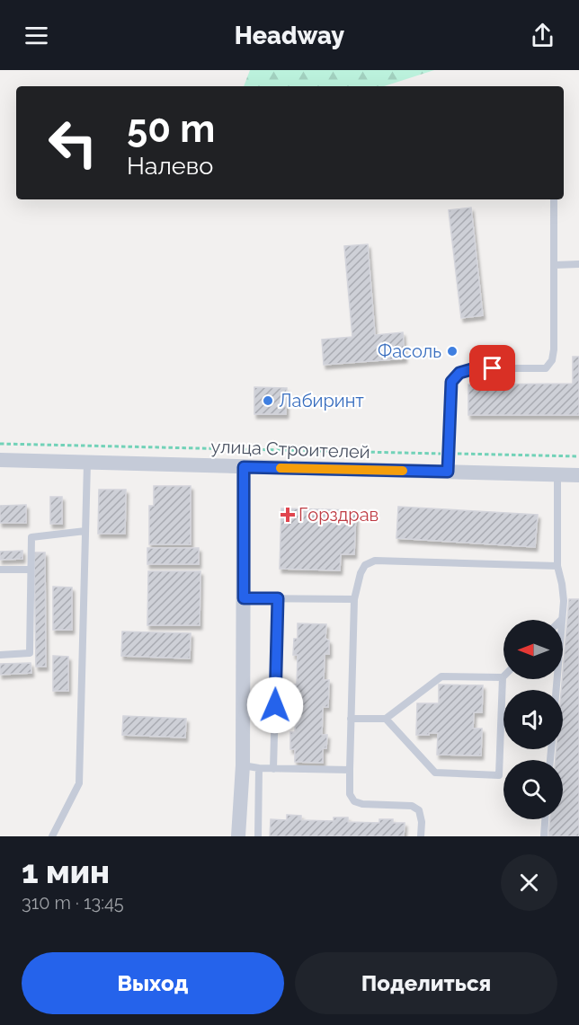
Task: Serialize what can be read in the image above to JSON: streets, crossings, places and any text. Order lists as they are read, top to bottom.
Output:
{
  "streets": {
    "street": ["улица Строителей"]
  },
  "places": {
    "other": ["Фасоль", "Лабиринт"],
    "health": ["Горздрав"]
  },
  "north": "left",
  "page": {
    "header": "Headway",
    "turn": ["50 m", "Налево"],
    "heading": ["1 мин", "310 m · 13:45"],
    "buttons": ["Выход", "Поделиться"]
  }
}
